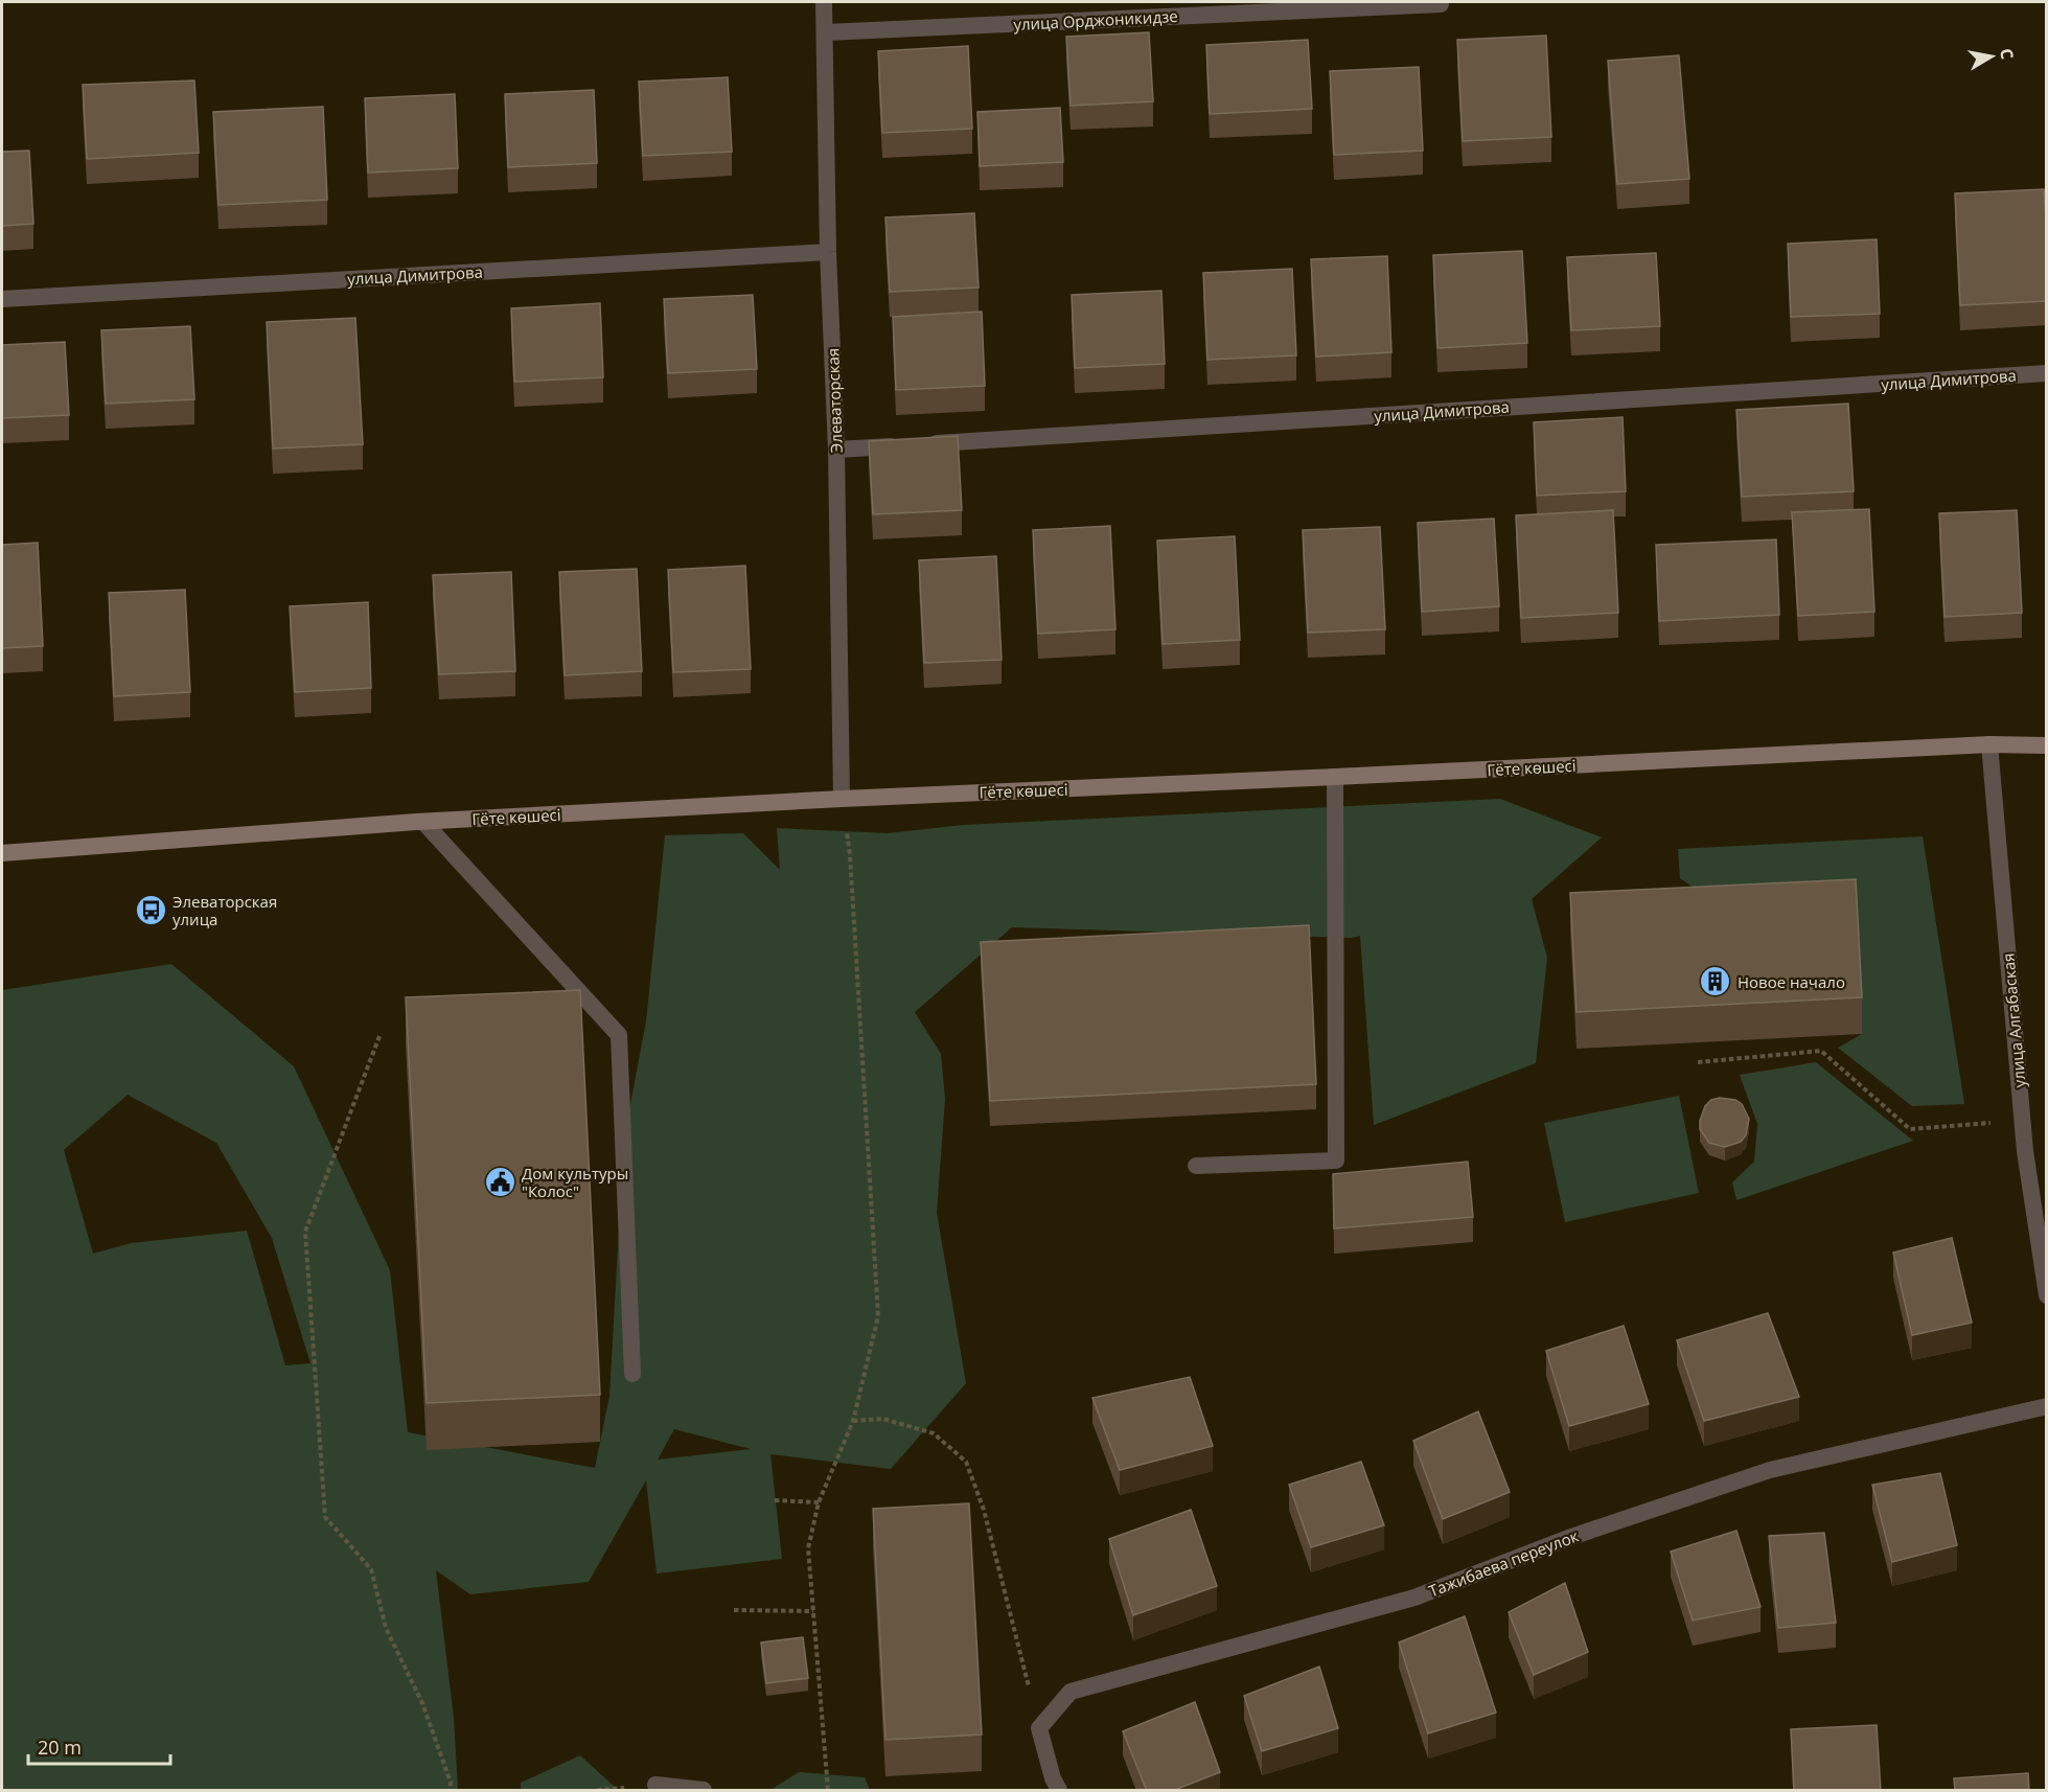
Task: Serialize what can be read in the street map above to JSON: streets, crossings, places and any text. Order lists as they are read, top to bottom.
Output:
{
  "streets": {
    "main road": ["Гёте көшесі"],
    "street": [
      "улица Орджоникидзе",
      "улица Димитрова",
      "Элеваторская",
      "улица Алгабаская",
      "Тажибаева переулок"
    ]
  },
  "crossings": [
    ["улица Орджоникидзе", "Элеваторская"],
    ["улица Димитрова", "Элеваторская"],
    ["Элеваторская", "Гёте көшесі"],
    ["Гёте көшесі", "улица Алгабаская"]
  ],
  "places": {
    "bus stop": ["Элеваторская улица"],
    "building": ["Новое начало"],
    "public building": ["Дом культуры \"Колос\""]
  },
  "scale_bar": "20 m",
  "north": "right"
}
